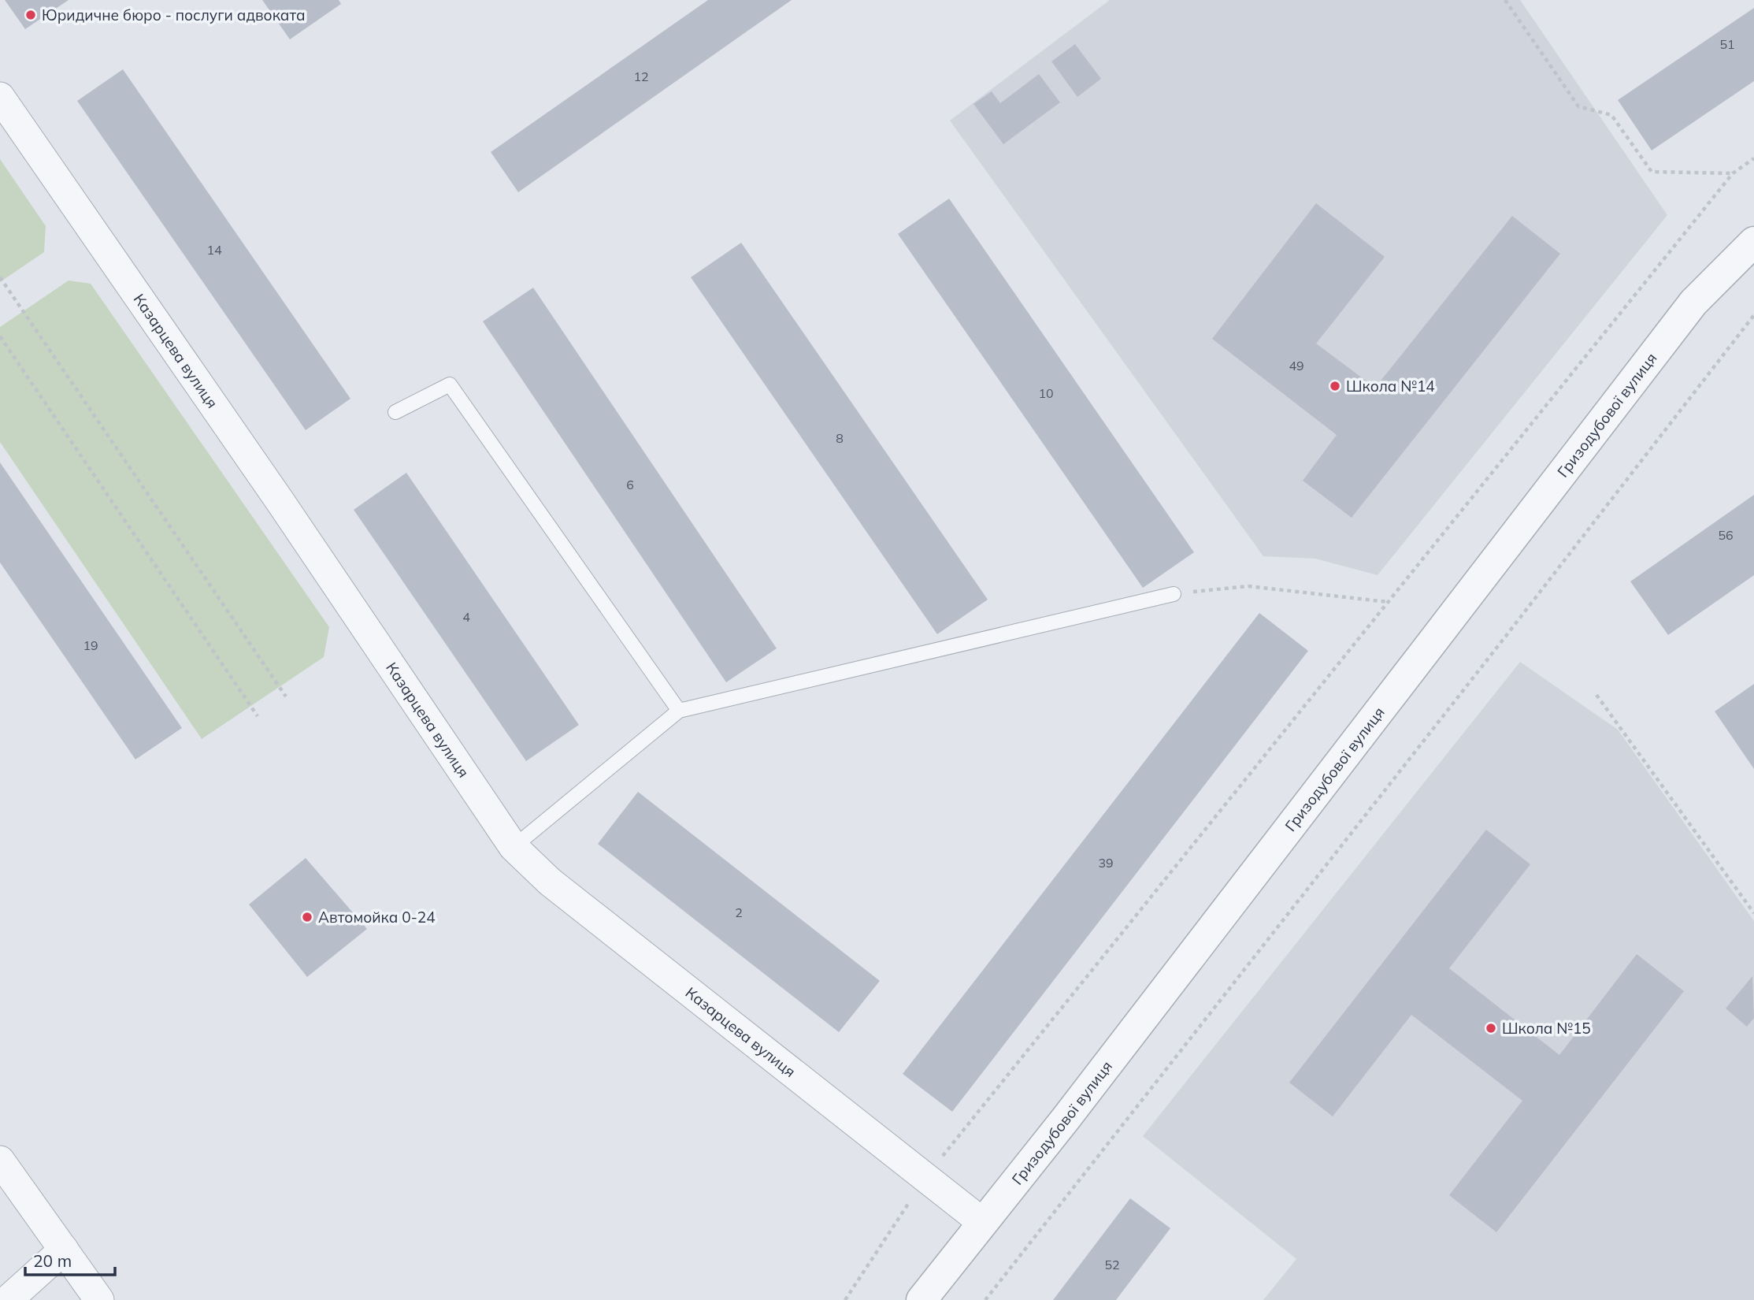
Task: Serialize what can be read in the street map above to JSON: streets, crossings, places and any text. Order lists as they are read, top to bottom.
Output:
{
  "streets": {
    "street": ["Казарцева вулиця", "Гризодубової вулиця"]
  },
  "crossings": [
    ["Казарцева вулиця", "Гризодубової вулиця"]
  ],
  "places": [
    "Юридичне бюро - послуги адвоката",
    "Школа №14",
    "Автомойка 0-24",
    "Школа №15"
  ],
  "house_numbers": [
    "51",
    "12",
    "14",
    "49",
    "10",
    "8",
    "6",
    "56",
    "4",
    "19",
    "39",
    "2",
    "52"
  ],
  "scale_bar": "20 m"
}
